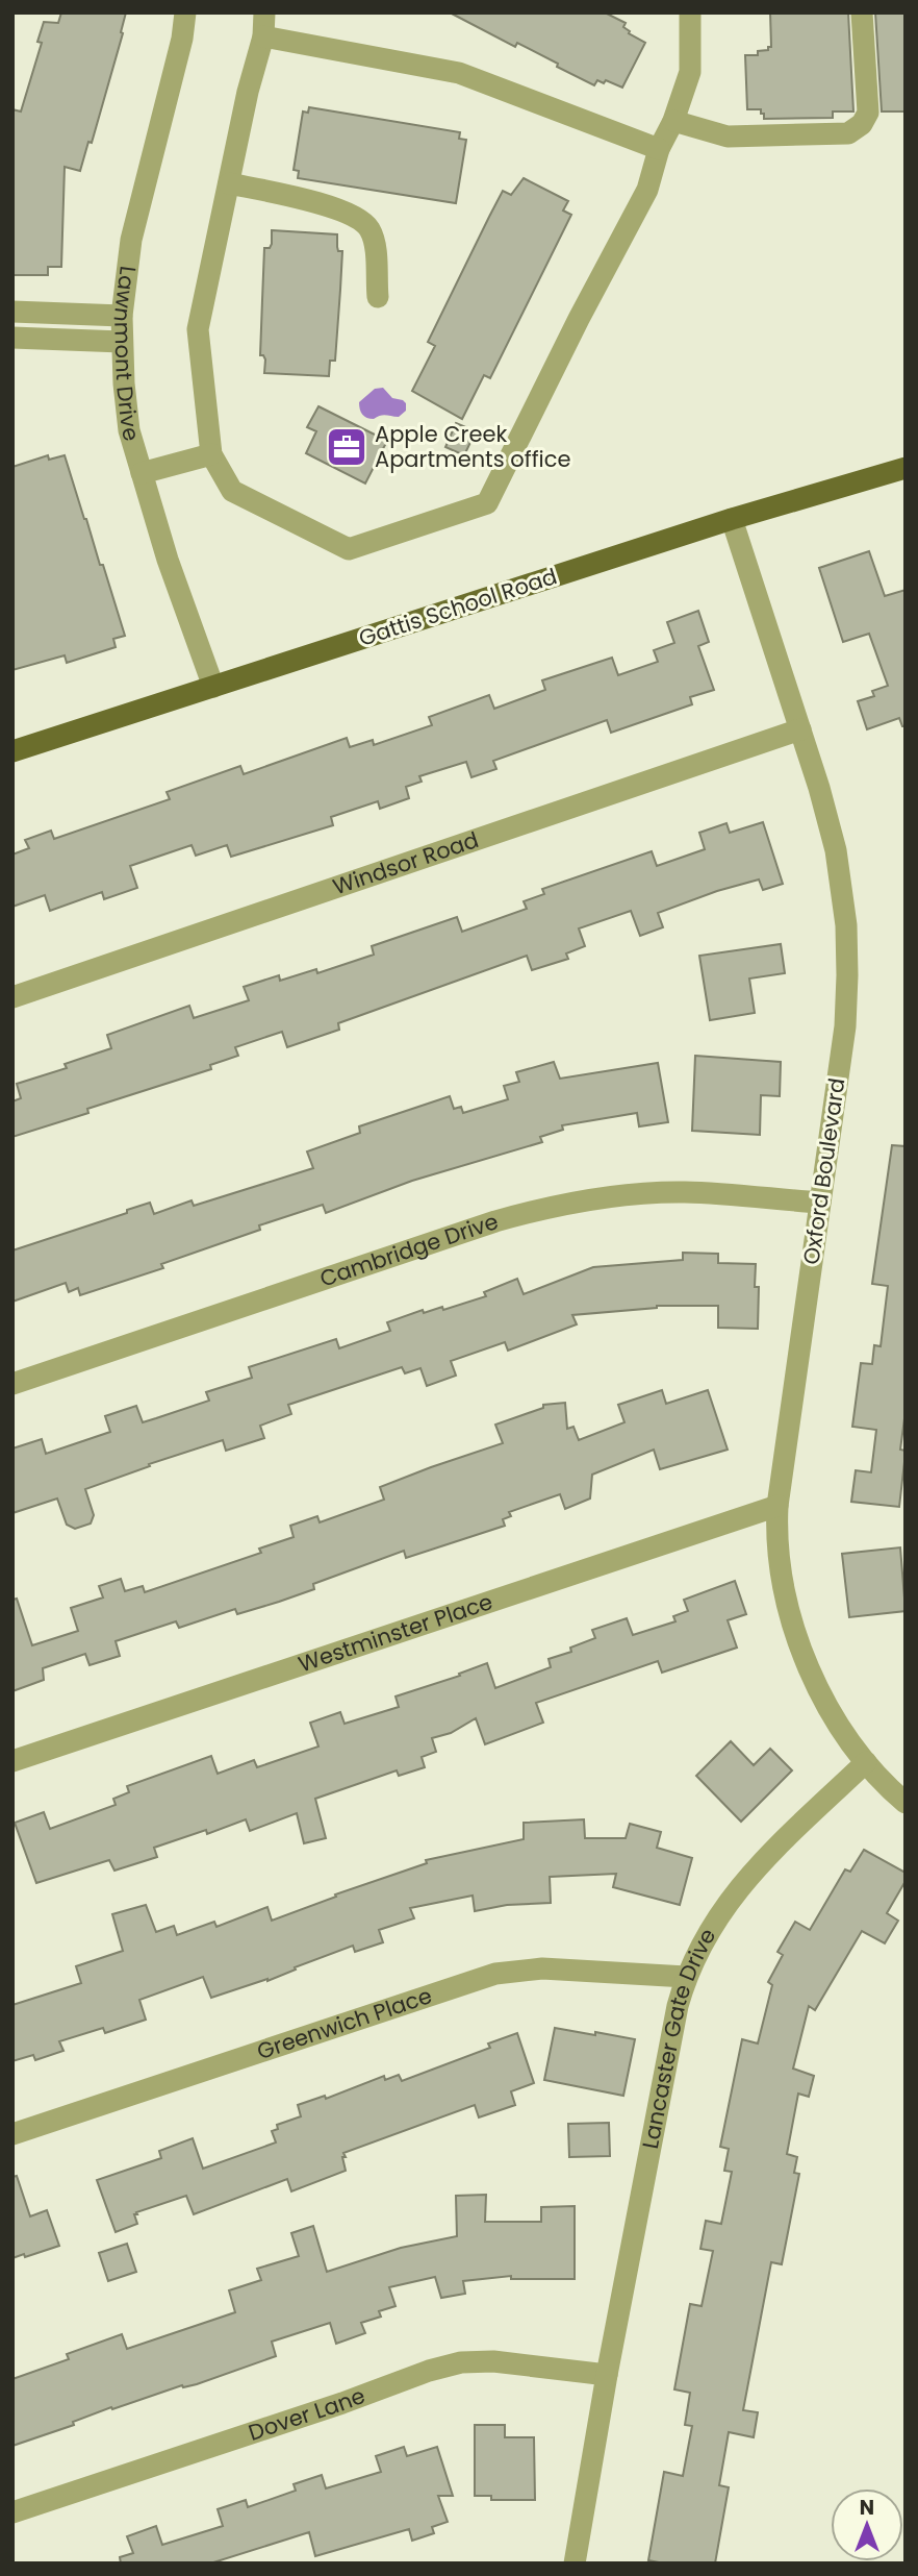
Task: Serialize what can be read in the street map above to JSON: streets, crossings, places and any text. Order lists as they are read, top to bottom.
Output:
{
  "streets": {
    "main road": ["Gattis School Road"],
    "street": [
      "Lawnmont Drive",
      "Windsor Road",
      "Oxford Boulevard",
      "Cambridge Drive",
      "Westminster Place",
      "Greenwich Place",
      "Lancaster Gate Drive",
      "Dover Lane"
    ]
  },
  "crossings": [
    ["Lawnmont Drive", "Gattis School Road"],
    ["Gattis School Road", "Oxford Boulevard"],
    ["Windsor Road", "Oxford Boulevard"],
    ["Oxford Boulevard", "Cambridge Drive"],
    ["Oxford Boulevard", "Westminster Place"],
    ["Oxford Boulevard", "Lancaster Gate Drive"],
    ["Greenwich Place", "Lancaster Gate Drive"],
    ["Lancaster Gate Drive", "Dover Lane"]
  ],
  "places": {
    "office": ["Apple Creek Apartments office"]
  },
  "north": "top"
}
